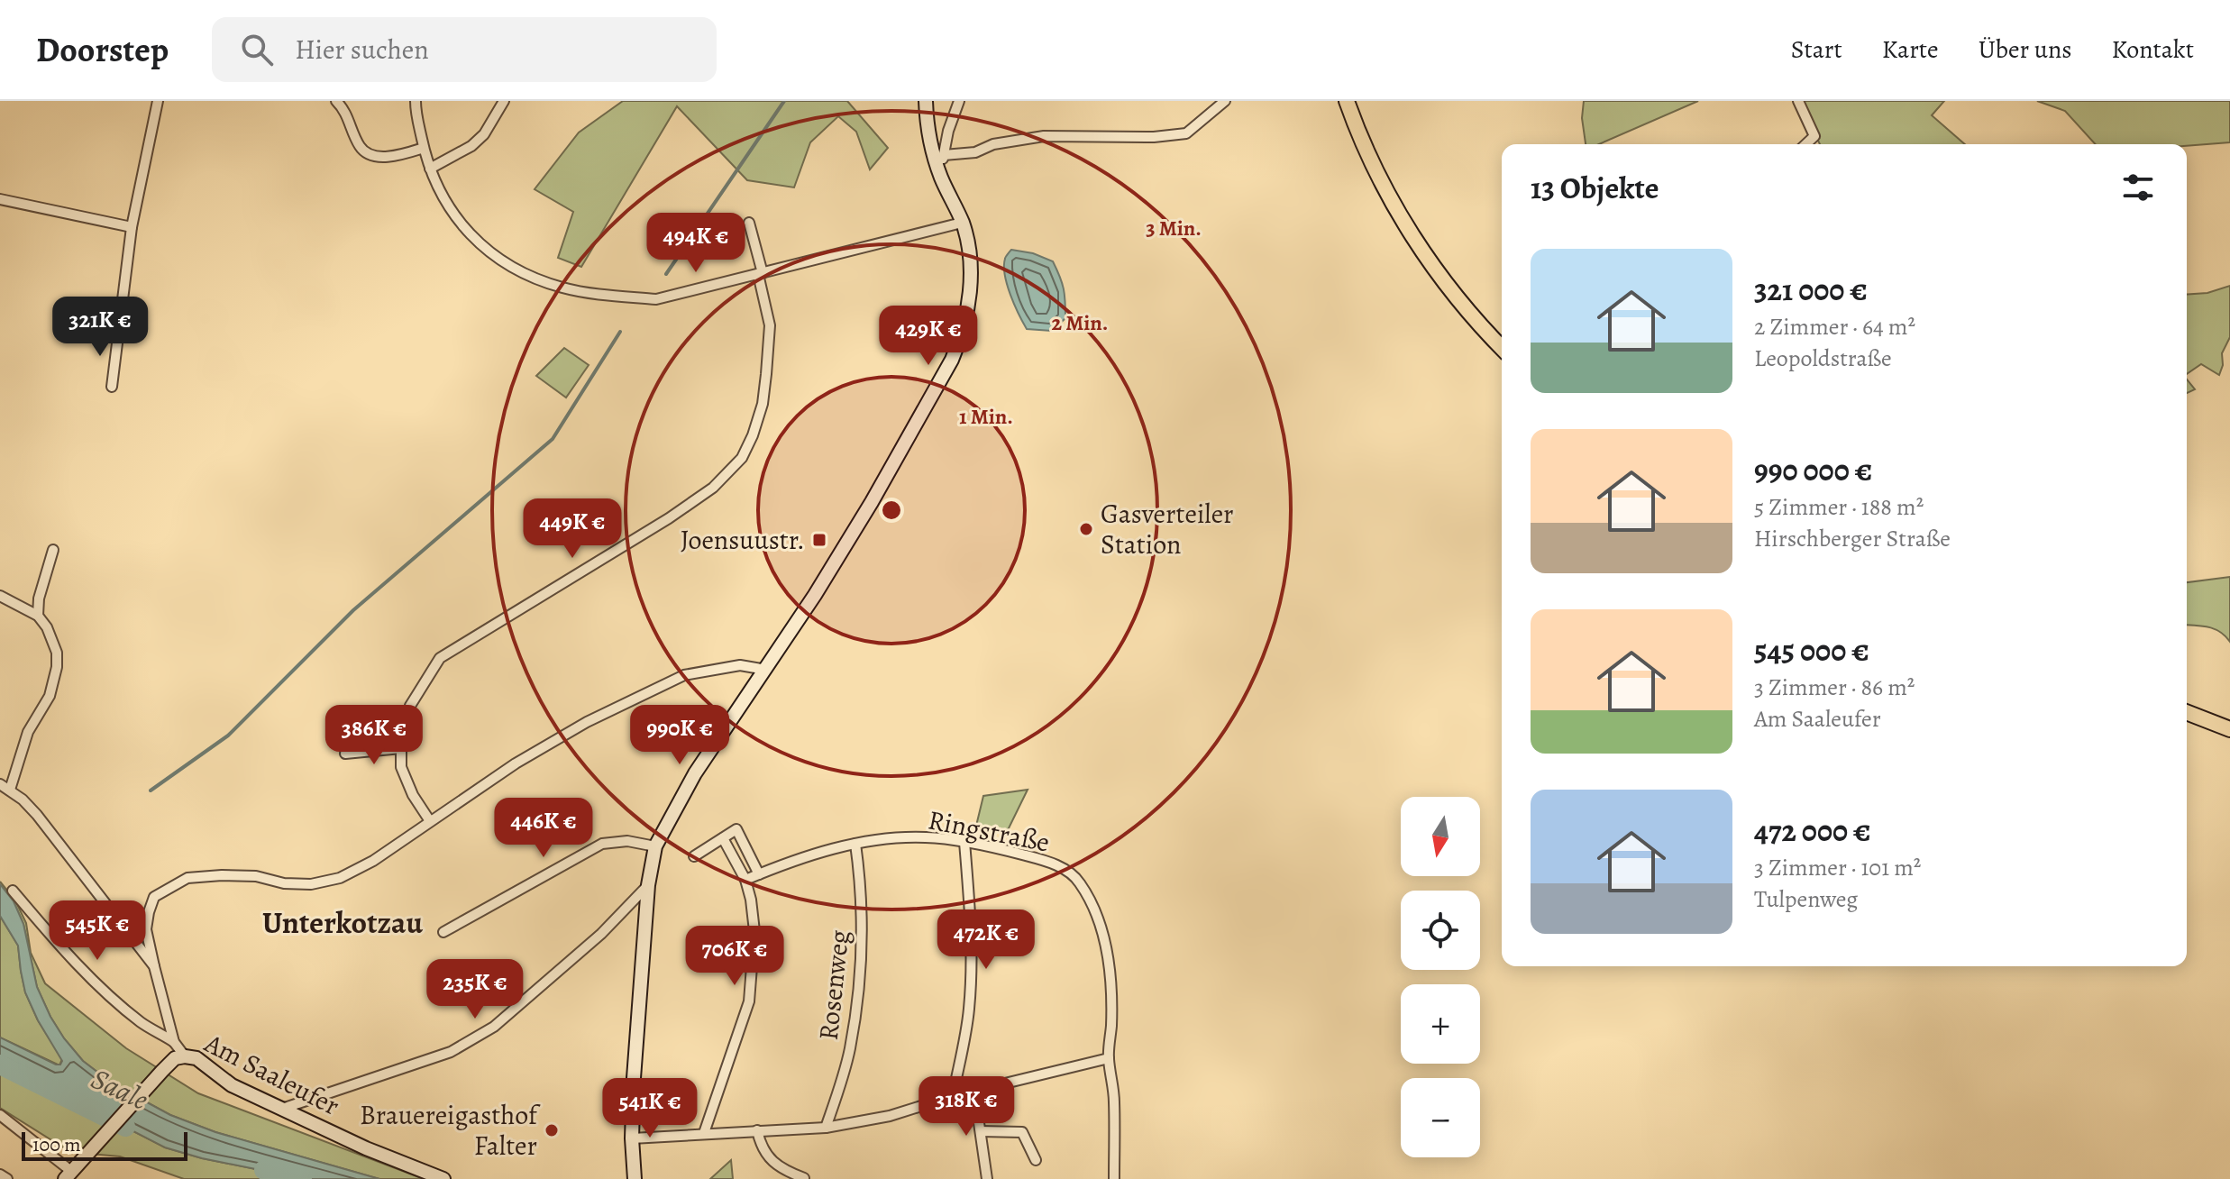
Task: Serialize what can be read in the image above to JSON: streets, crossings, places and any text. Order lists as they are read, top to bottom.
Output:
{
  "streets": {
    "main road": ["Am Saaleufer"],
    "street": ["Ringstraße", "Rosenweg"]
  },
  "crossings": [
    ["Ringstraße", "Rosenweg"]
  ],
  "districts": ["Unterkotzau"],
  "water": ["Saale"],
  "places": {
    "other": ["Gasverteiler Station", "Brauereigasthof Falter"],
    "transit": ["Joensuustr."]
  },
  "scale_bar": "100 m",
  "north": "bottom",
  "page": {
    "header": "Doorstep",
    "search": "Hier suchen",
    "nav": [
      "Start",
      "Karte",
      "Über uns",
      "Kontakt"
    ],
    "heading": "13 Objekte",
    "price": [
      "494K €",
      "321K €",
      "429K €",
      "449K €",
      "386K €",
      "990K €",
      "446K €",
      "545K €",
      "472K €",
      "706K €",
      "235K €",
      "318K €",
      "541K €"
    ],
    "list": [
      {
        "name": "321 000 €",
        "note": "2 Zimmer · 64 m² · Leopoldstraße"
      },
      {
        "name": "990 000 €",
        "note": "5 Zimmer · 188 m² · Hirschberger Straße"
      },
      {
        "name": "545 000 €",
        "note": "3 Zimmer · 86 m² · Am Saaleufer"
      },
      {
        "name": "472 000 €",
        "note": "3 Zimmer · 101 m² · Tulpenweg"
      }
    ],
    "map_buttons": ["+", "−"],
    "scale": "100 m"
  },
  "rings": ["3 Min.", "2 Min.", "1 Min."]
}
